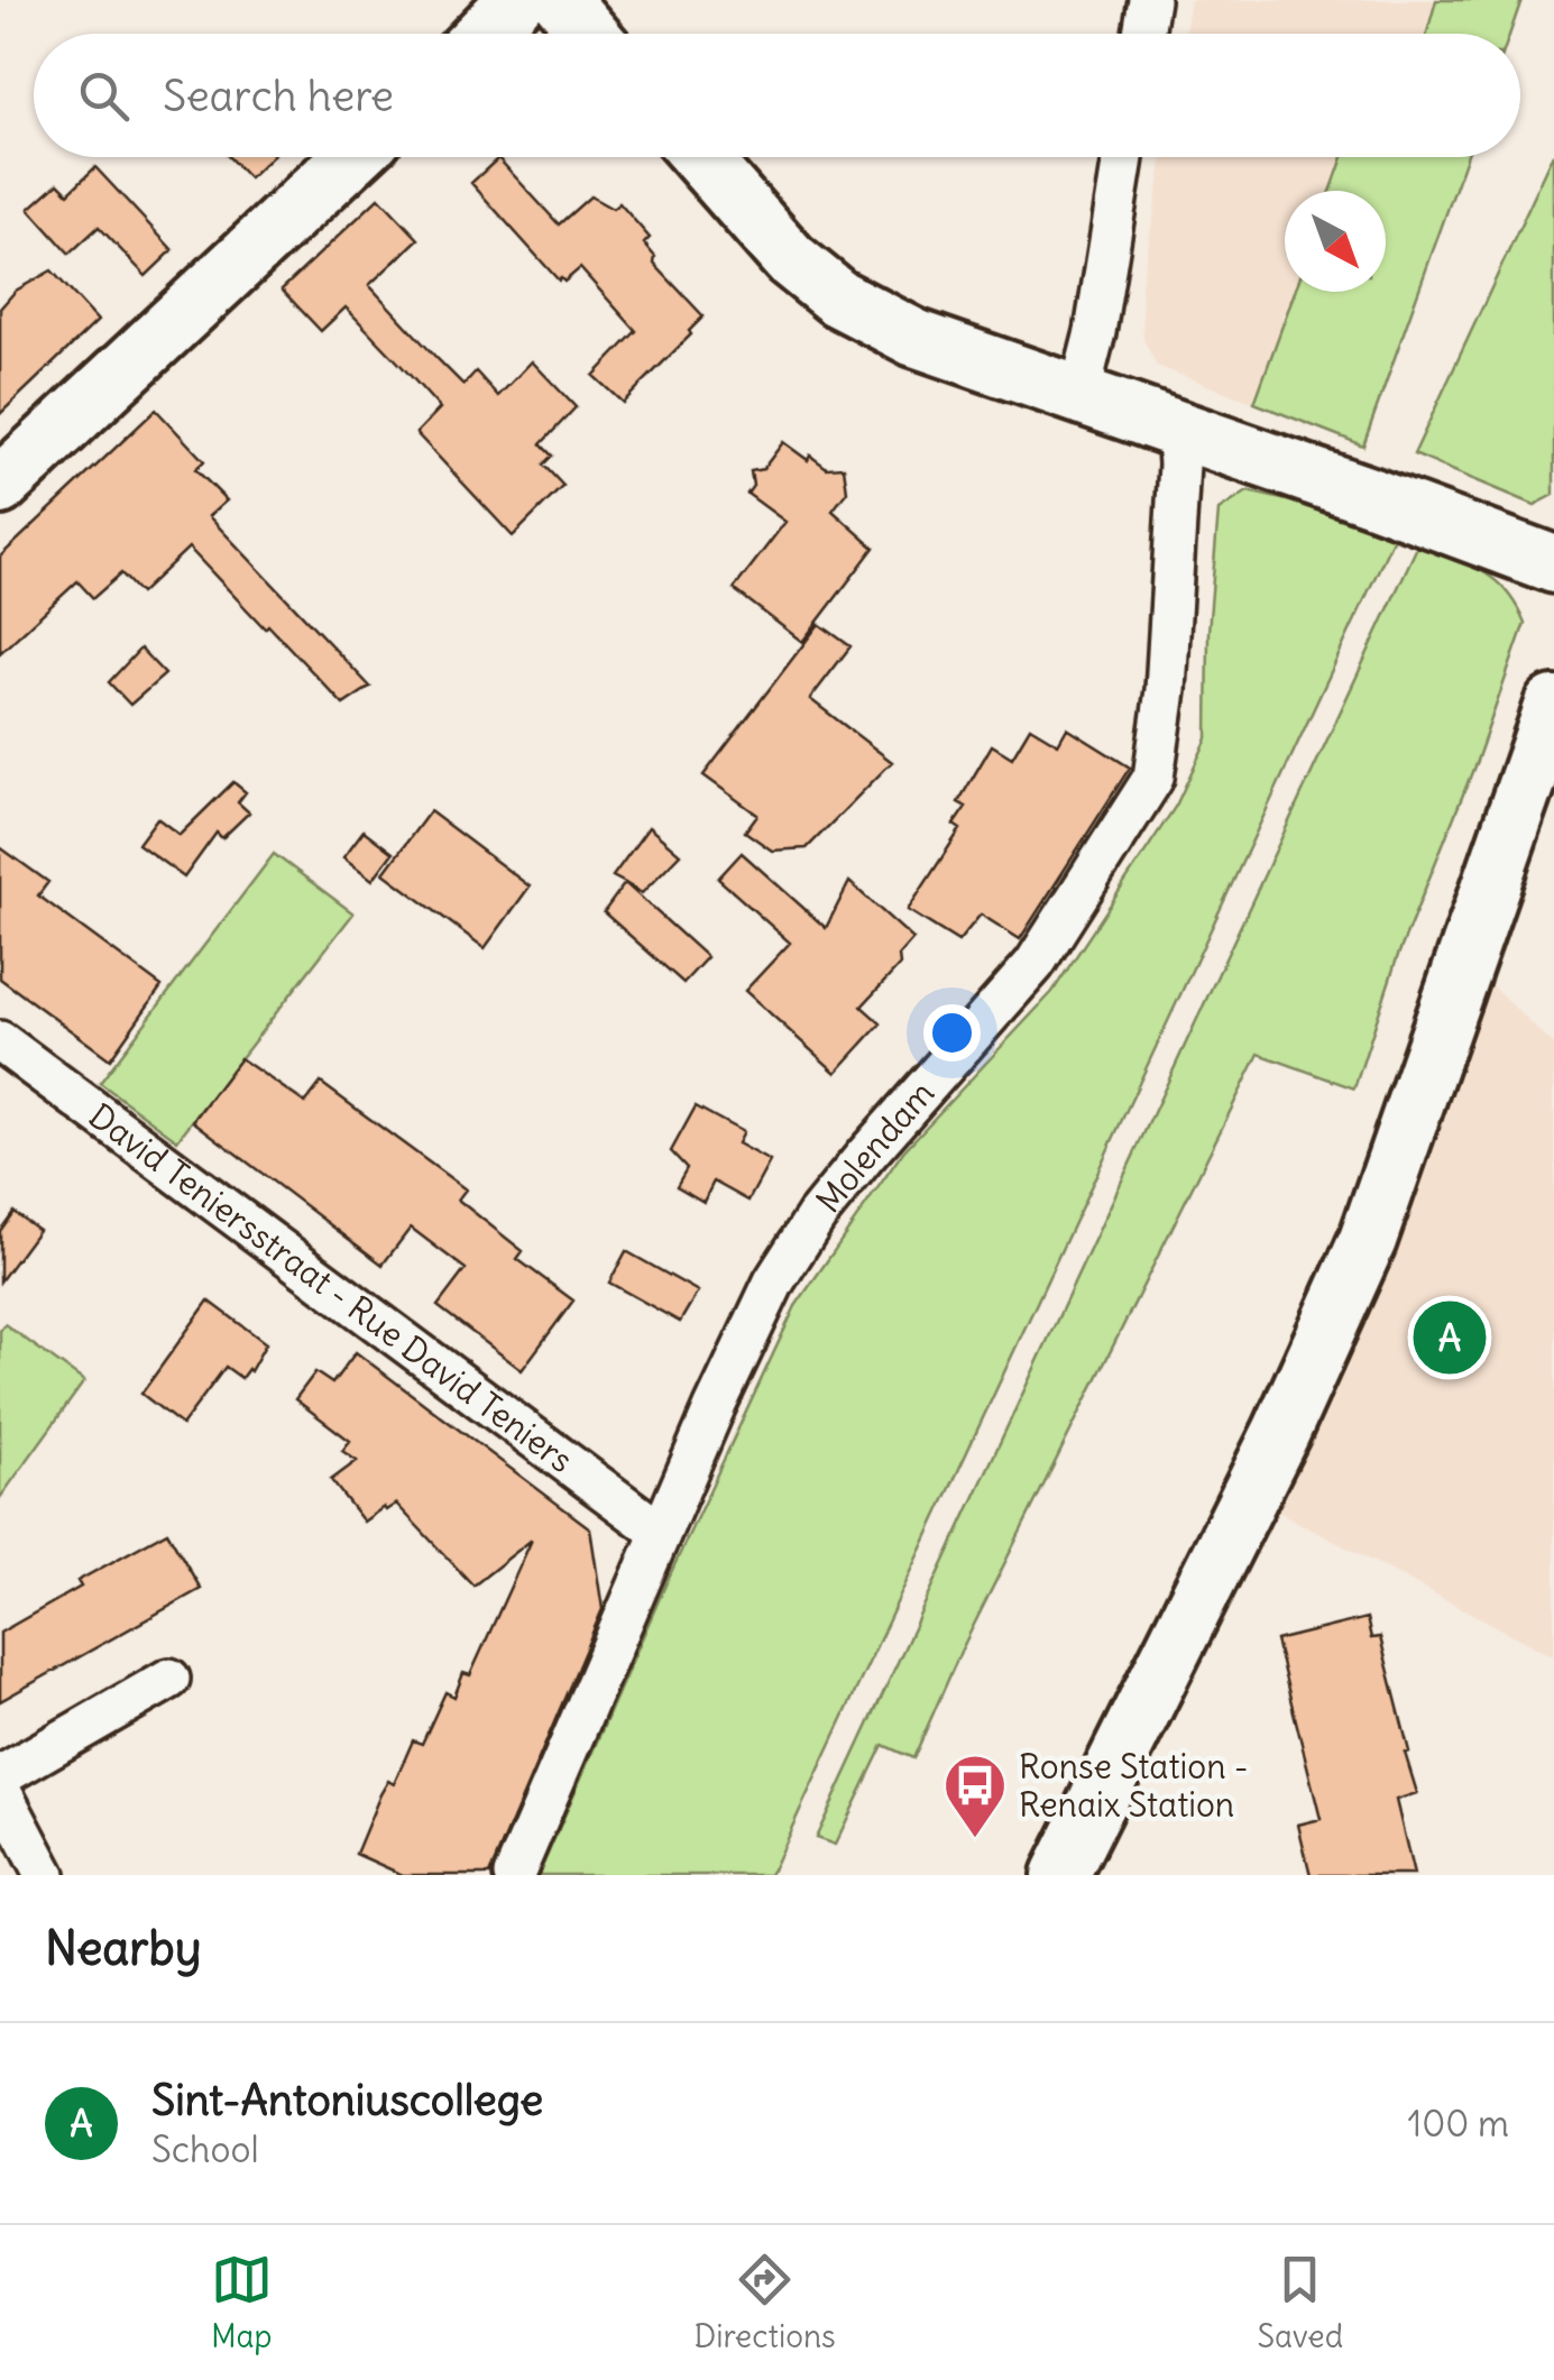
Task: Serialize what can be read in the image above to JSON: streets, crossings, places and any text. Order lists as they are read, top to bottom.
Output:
{
  "streets": {
    "street": ["Molendam", "David Teniersstraat - Rue David Teniers"]
  },
  "crossings": [
    ["Molendam", "David Teniersstraat - Rue David Teniers"]
  ],
  "places": {
    "bus stop": ["Ronse Station - Renaix Station"]
  },
  "north": "bottom right",
  "page": {
    "search": "Search here",
    "pins": "A",
    "heading": "Nearby",
    "list": [
      {
        "mark": "A",
        "name": "Sint-Antoniuscollege",
        "note": "School",
        "value": "100 m"
      }
    ],
    "nav": ["Map", "Directions", "Saved"]
  }
}
